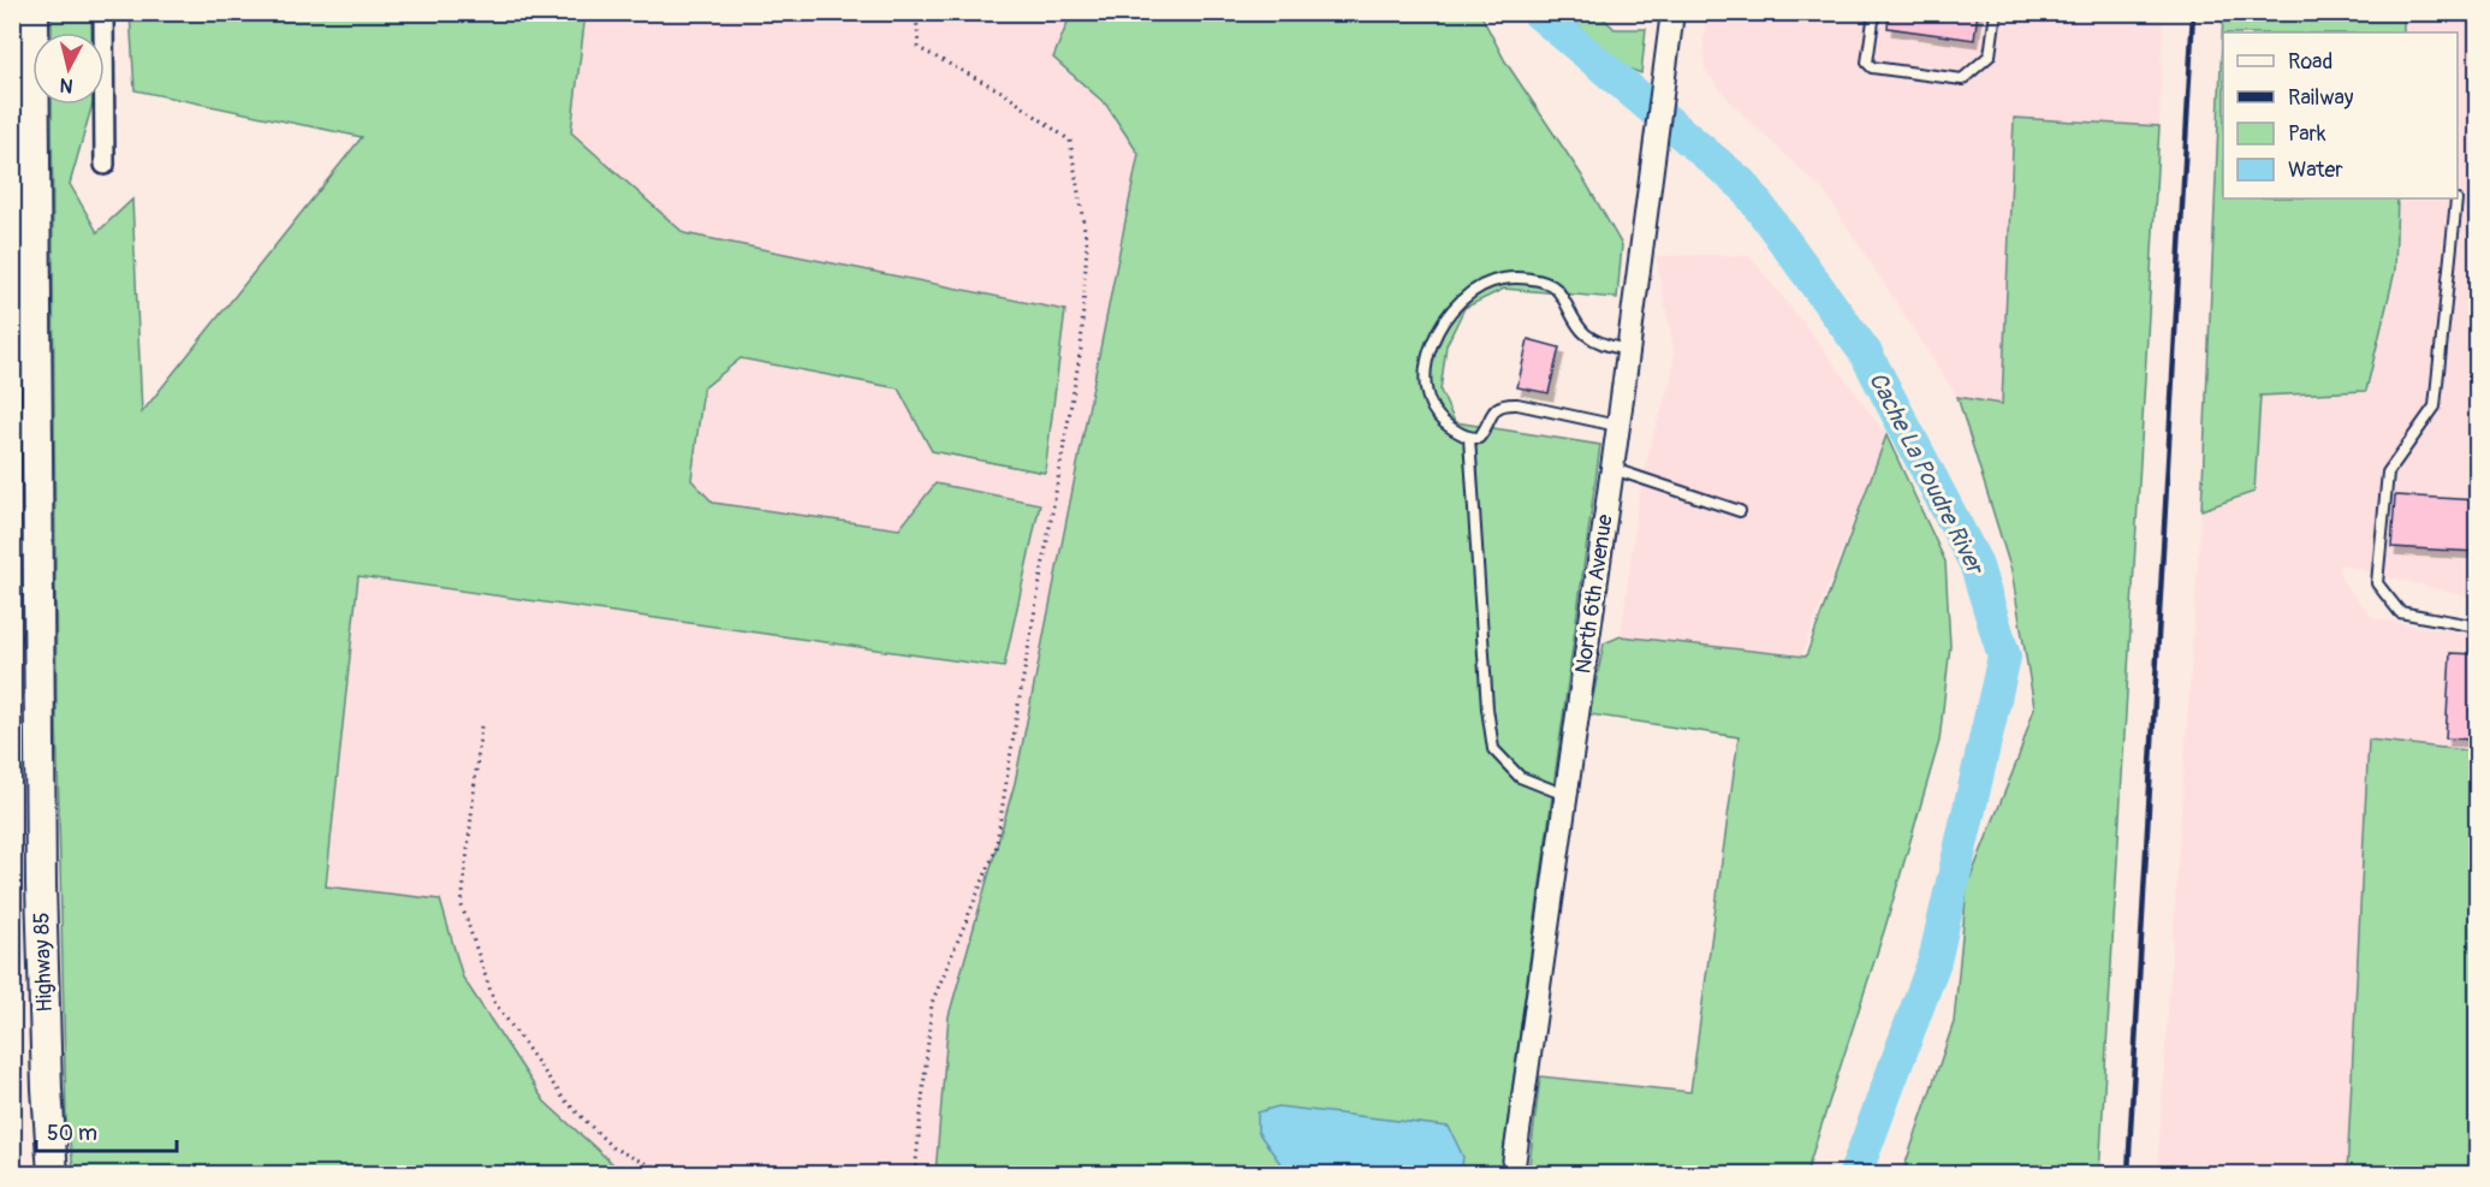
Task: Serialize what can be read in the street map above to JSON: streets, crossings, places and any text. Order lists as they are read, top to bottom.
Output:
{
  "streets": {
    "highway": ["Highway 85"],
    "street": ["North 6th Avenue"]
  },
  "water": ["Cache La Poudre River"],
  "legend": [
    "Road",
    "Railway",
    "Park",
    "Water"
  ],
  "scale_bar": "50 m",
  "north": "bottom"
}
